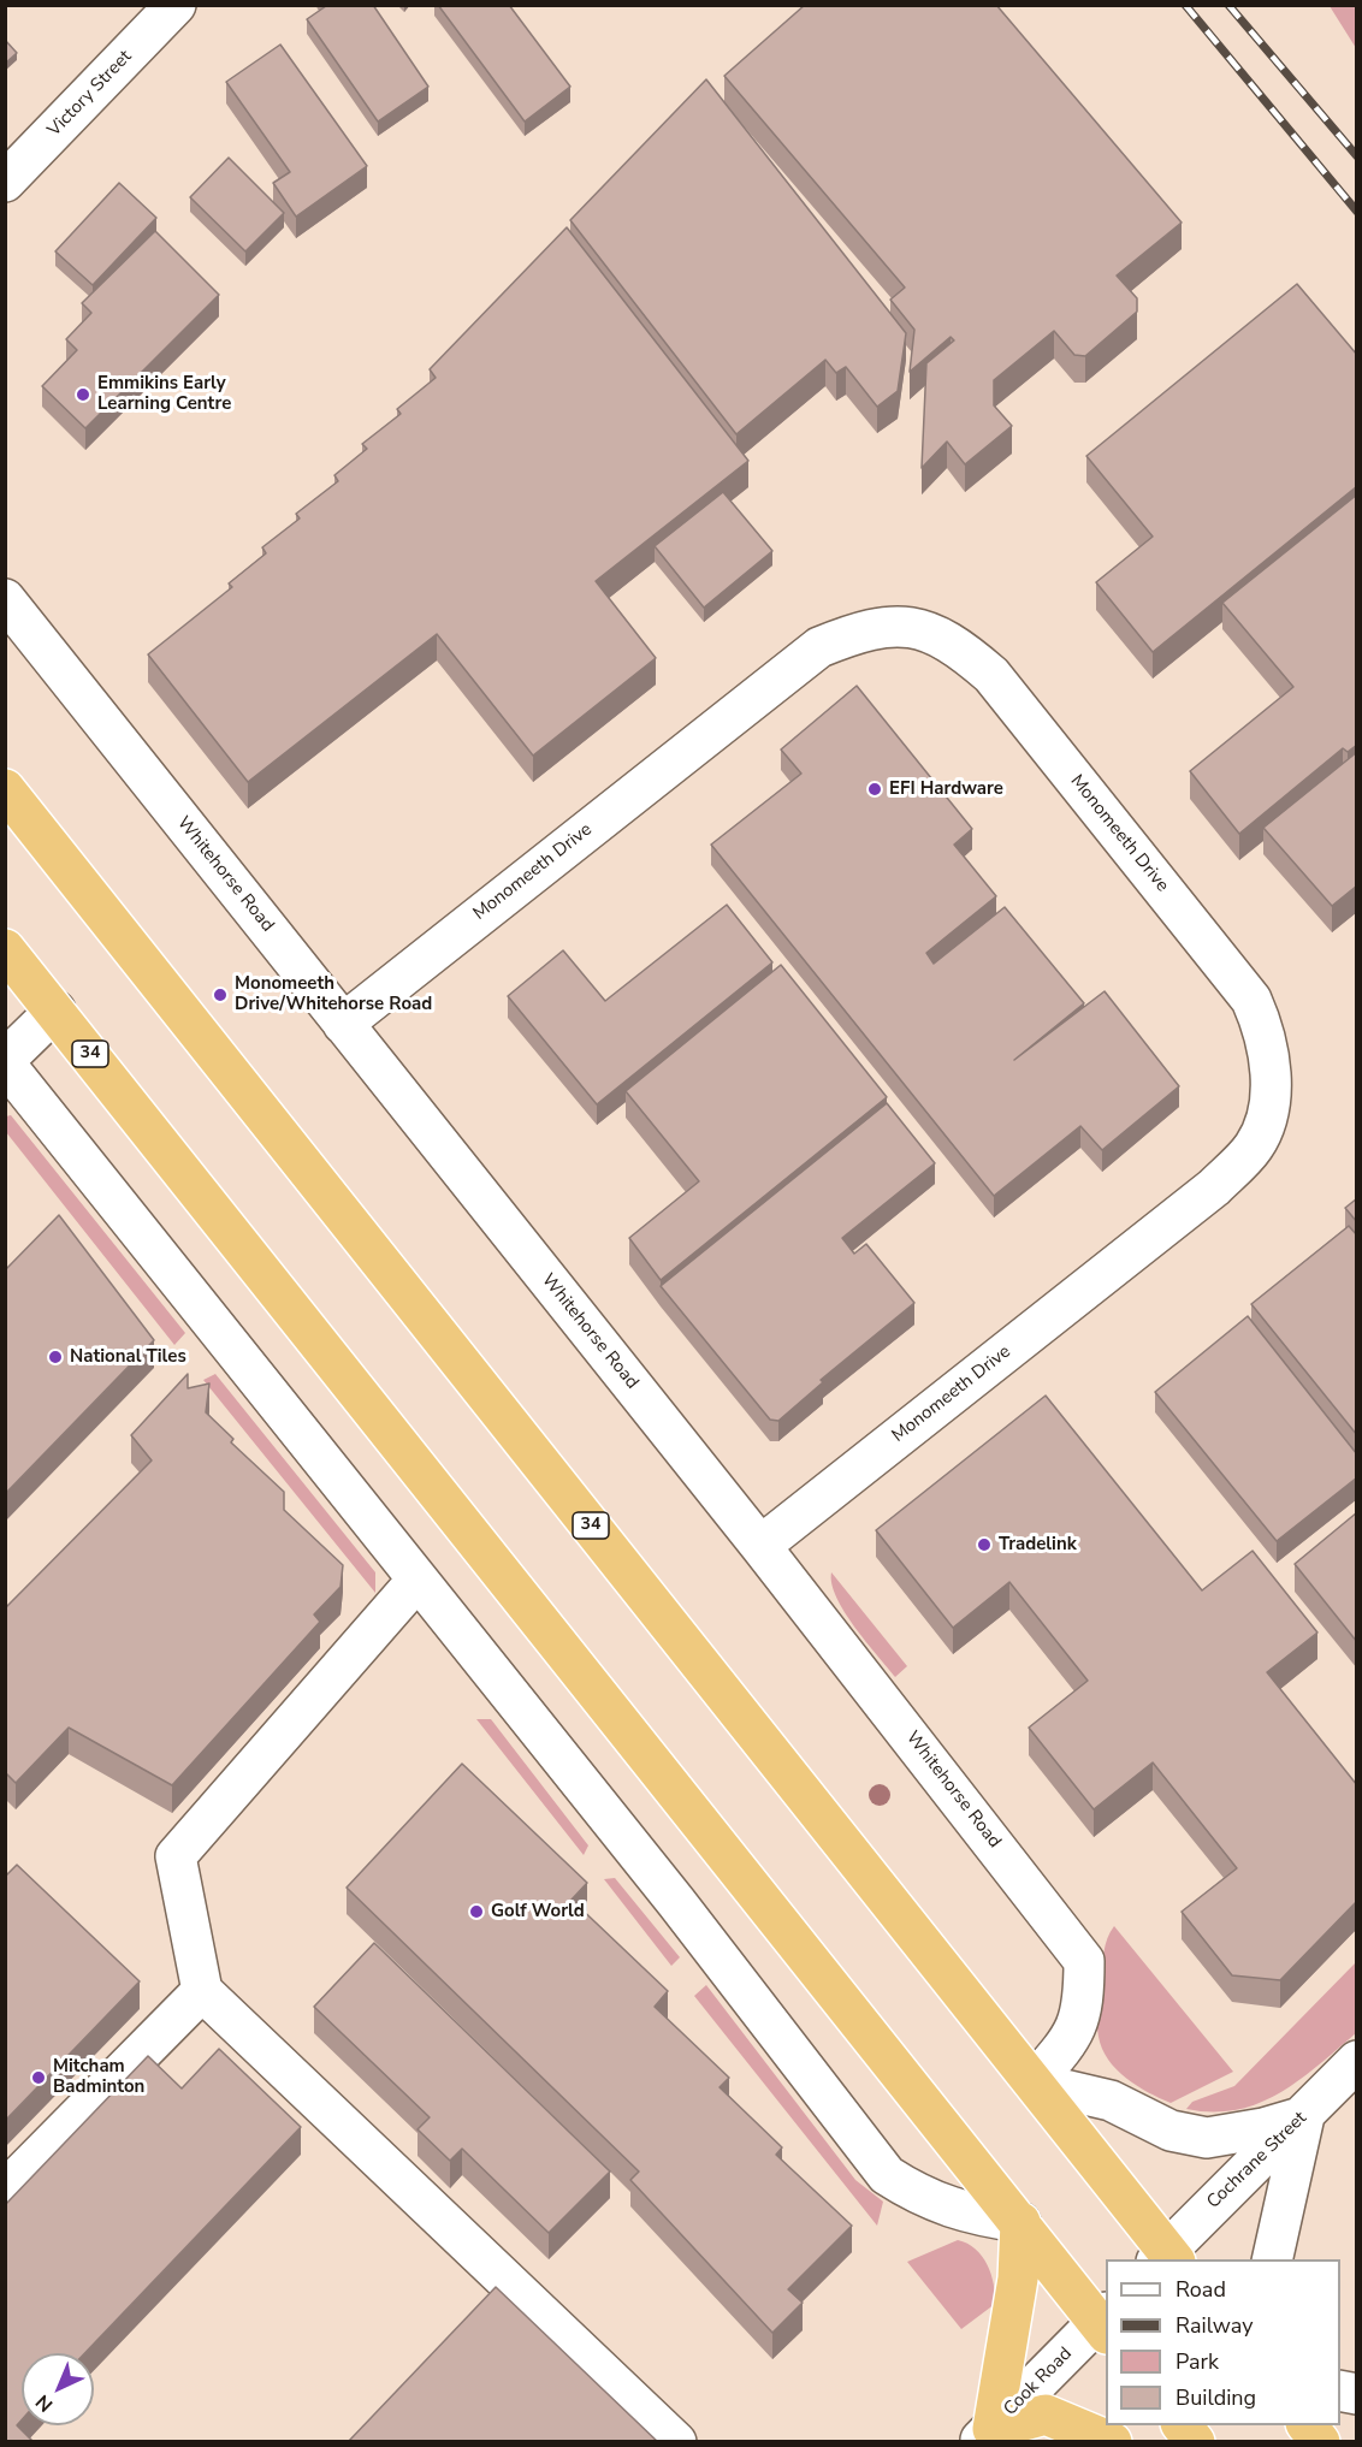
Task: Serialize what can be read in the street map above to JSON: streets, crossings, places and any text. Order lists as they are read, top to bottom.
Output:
{
  "streets": {
    "highway": ["34"],
    "street": [
      "Victory Street",
      "Monomeeth Drive",
      "Whitehorse Road",
      "Cochrane Street",
      "Cook Road"
    ]
  },
  "crossings": [
    ["Monomeeth Drive", "Whitehorse Road"],
    ["Whitehorse Road", "34"],
    ["34", "Cochrane Street"],
    ["34", "Cook Road"]
  ],
  "places": [
    "Emmikins Early Learning Centre",
    "EFI Hardware",
    "Monomeeth Drive/Whitehorse Road",
    "National Tiles",
    "Tradelink",
    "Golf World",
    "Mitcham Badminton"
  ],
  "legend": [
    "Road",
    "Railway",
    "Park",
    "Building"
  ],
  "north": "bottom left"
}
